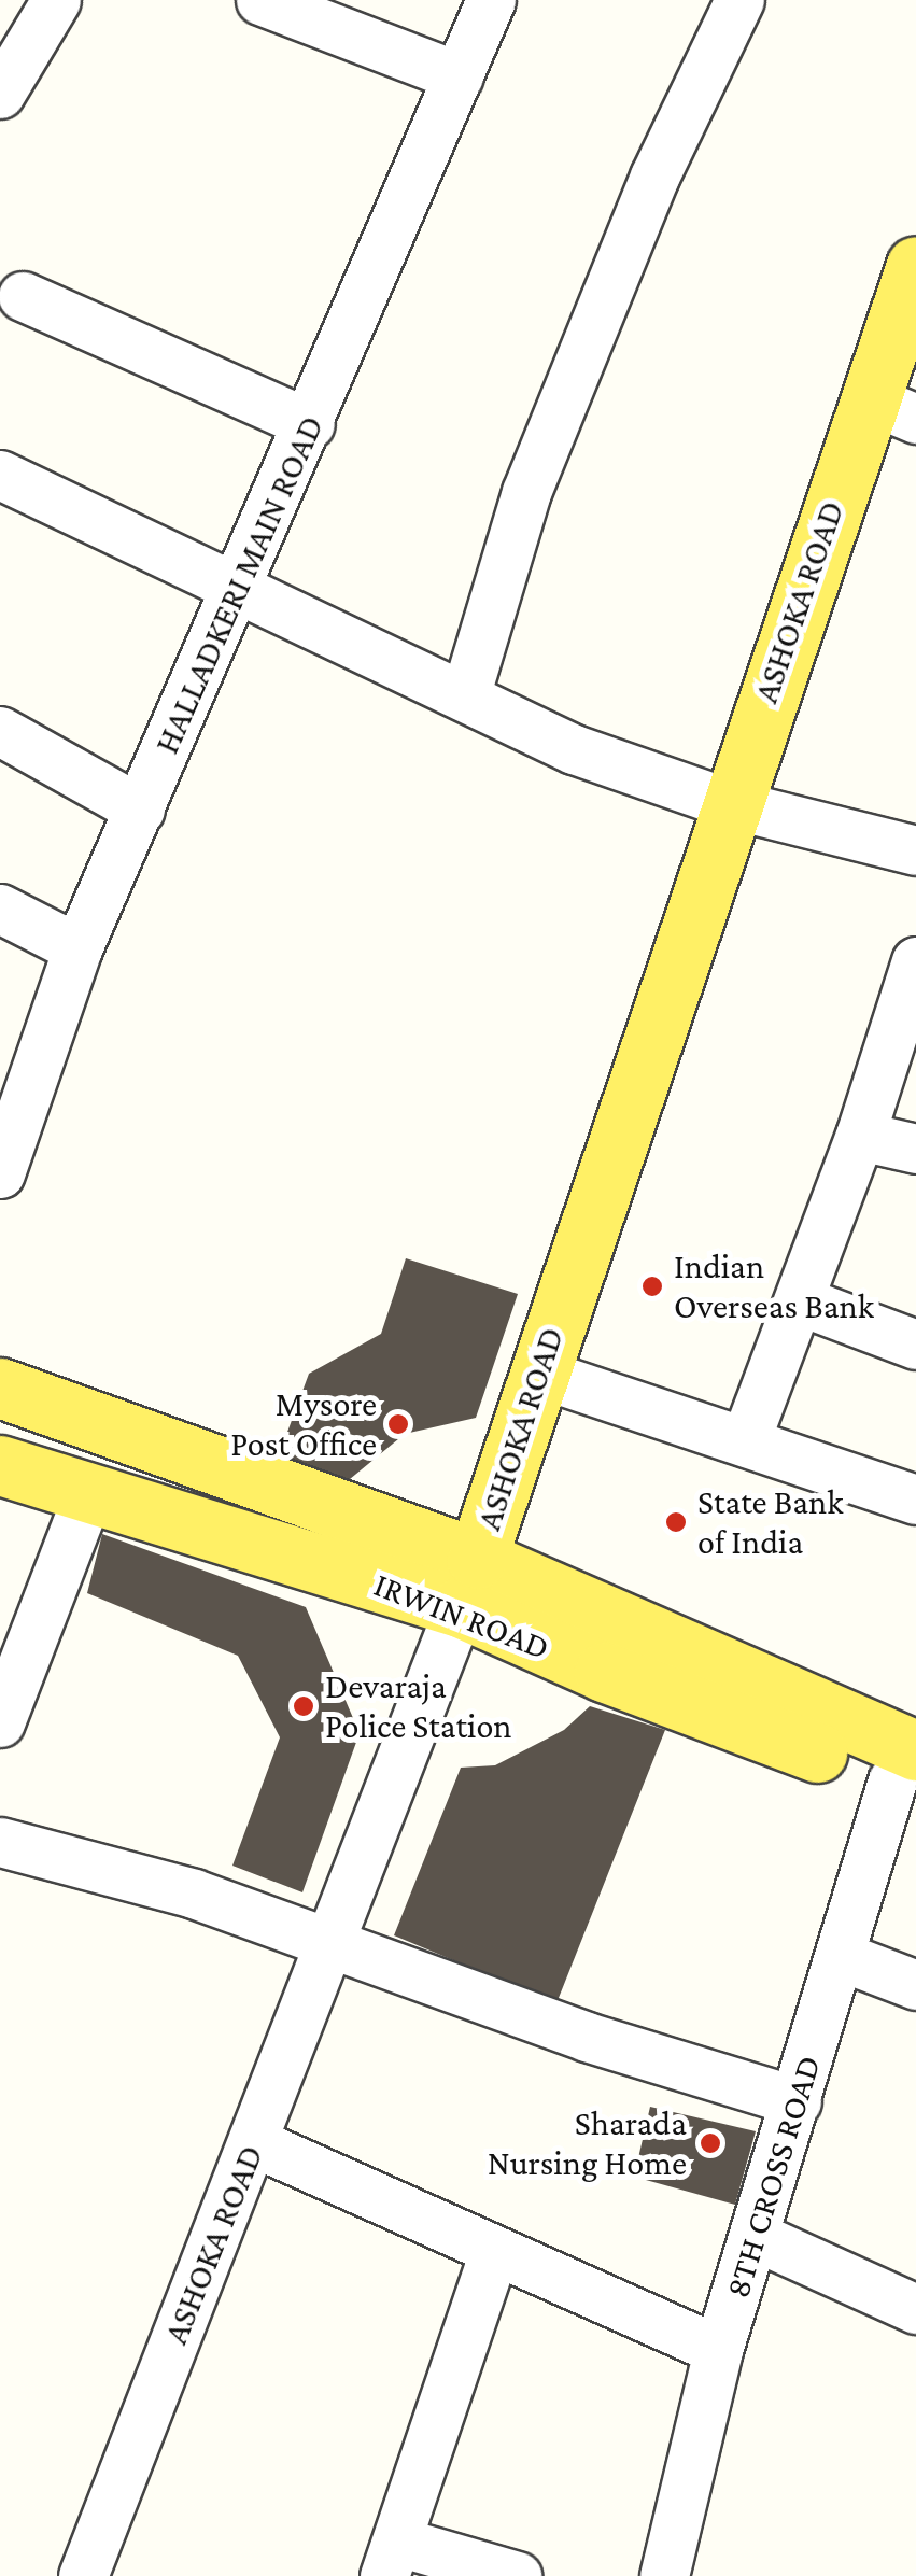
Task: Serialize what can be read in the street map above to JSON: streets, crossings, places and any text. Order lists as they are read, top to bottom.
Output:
{
  "streets": {
    "main road": ["ASHOKA ROAD", "IRWIN ROAD"],
    "street": ["HALLADKERI MAIN ROAD", "8TH CROSS ROAD"]
  },
  "crossings": [
    ["ASHOKA ROAD", "IRWIN ROAD"],
    ["IRWIN ROAD", "8TH CROSS ROAD"]
  ],
  "places": [
    "Indian Overseas Bank",
    "Mysore Post Office",
    "State Bank of India",
    "Devaraja Police Station",
    "Sharada Nursing Home"
  ]
}
